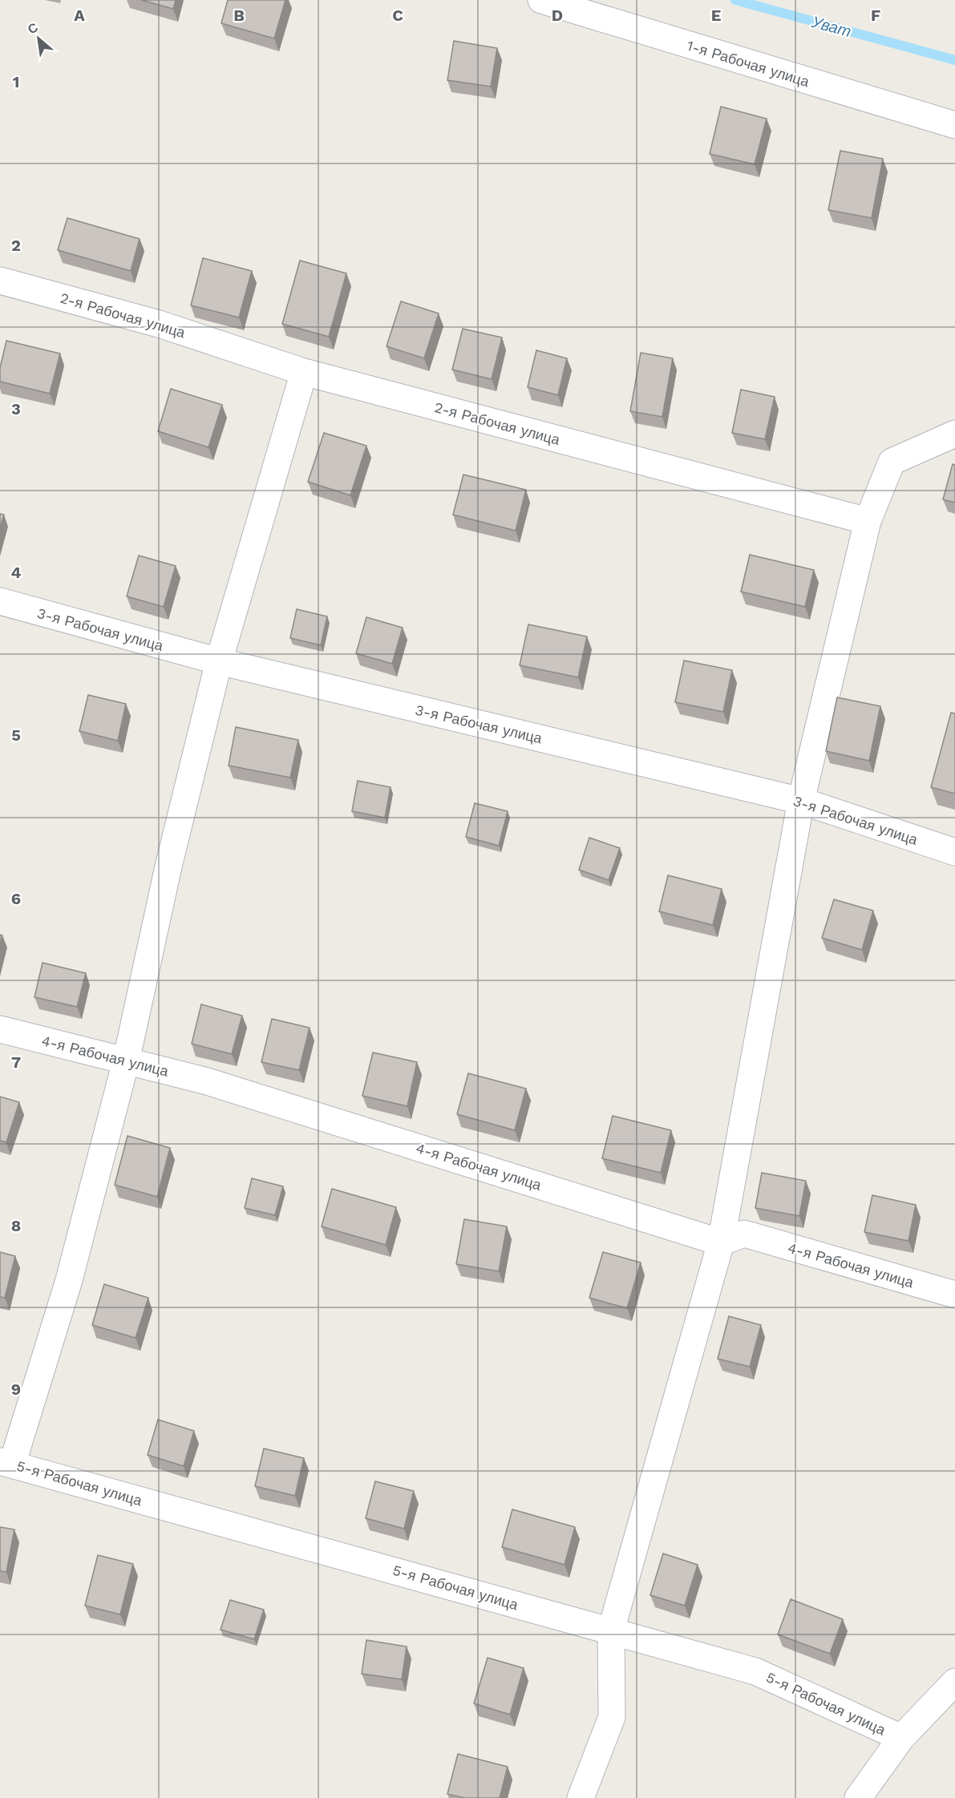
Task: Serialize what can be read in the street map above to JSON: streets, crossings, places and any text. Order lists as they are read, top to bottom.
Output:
{
  "streets": {
    "street": [
      "1-я Рабочая улица",
      "2-я Рабочая улица",
      "3-я Рабочая улица",
      "4-я Рабочая улица",
      "5-я Рабочая улица"
    ]
  },
  "water": ["Уват"],
  "north": "top left",
  "grid": {
    "columns": [
      "A",
      "B",
      "C",
      "D",
      "E",
      "F"
    ],
    "rows": [
      "1",
      "2",
      "3",
      "4",
      "5",
      "6",
      "7",
      "8",
      "9"
    ]
  }
}
